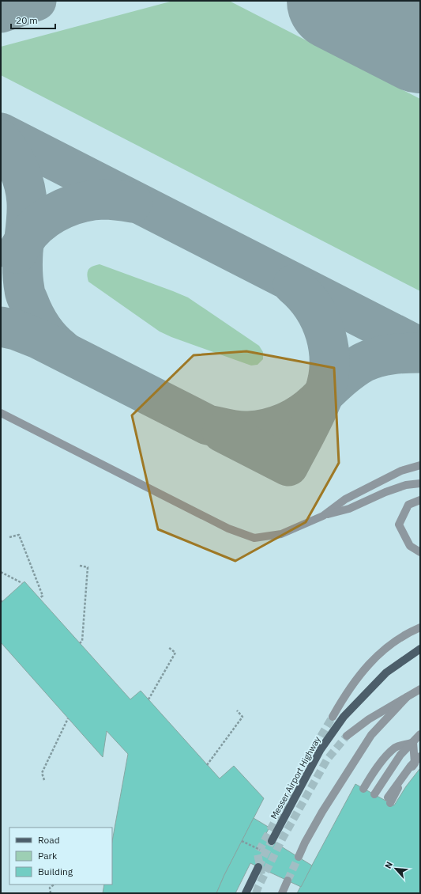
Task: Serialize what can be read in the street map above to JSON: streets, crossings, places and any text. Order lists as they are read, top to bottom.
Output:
{
  "streets": {
    "main road": ["Messer Airport Highway"]
  },
  "legend": ["Road", "Park", "Building"],
  "scale_bar": "20 m",
  "north": "top left"
}
